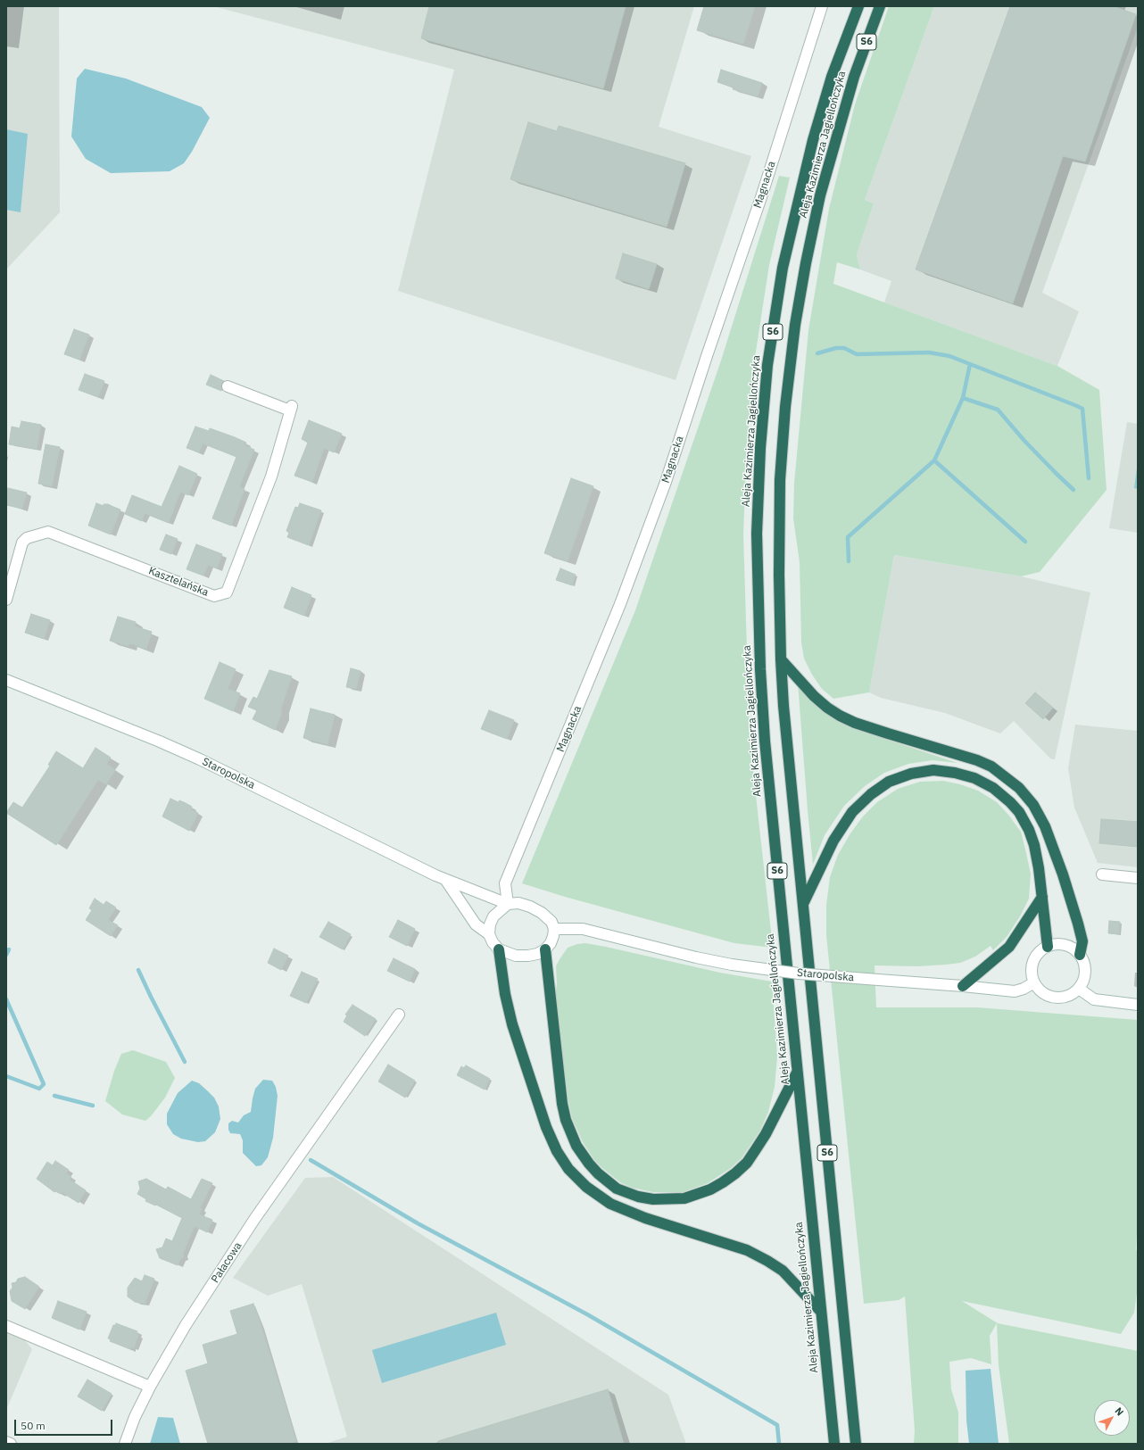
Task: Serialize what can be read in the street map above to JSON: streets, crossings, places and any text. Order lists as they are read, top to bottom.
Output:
{
  "streets": {
    "highway": ["S6", "Aleja Kazimierza Jagiellończyka"],
    "street": [
      "Magnacka",
      "Kasztelańska",
      "Staropolska",
      "Pałacowa"
    ]
  },
  "crossings": [
    ["Magnacka", "Staropolska"]
  ],
  "scale_bar": "50 m",
  "north": "top right"
}
